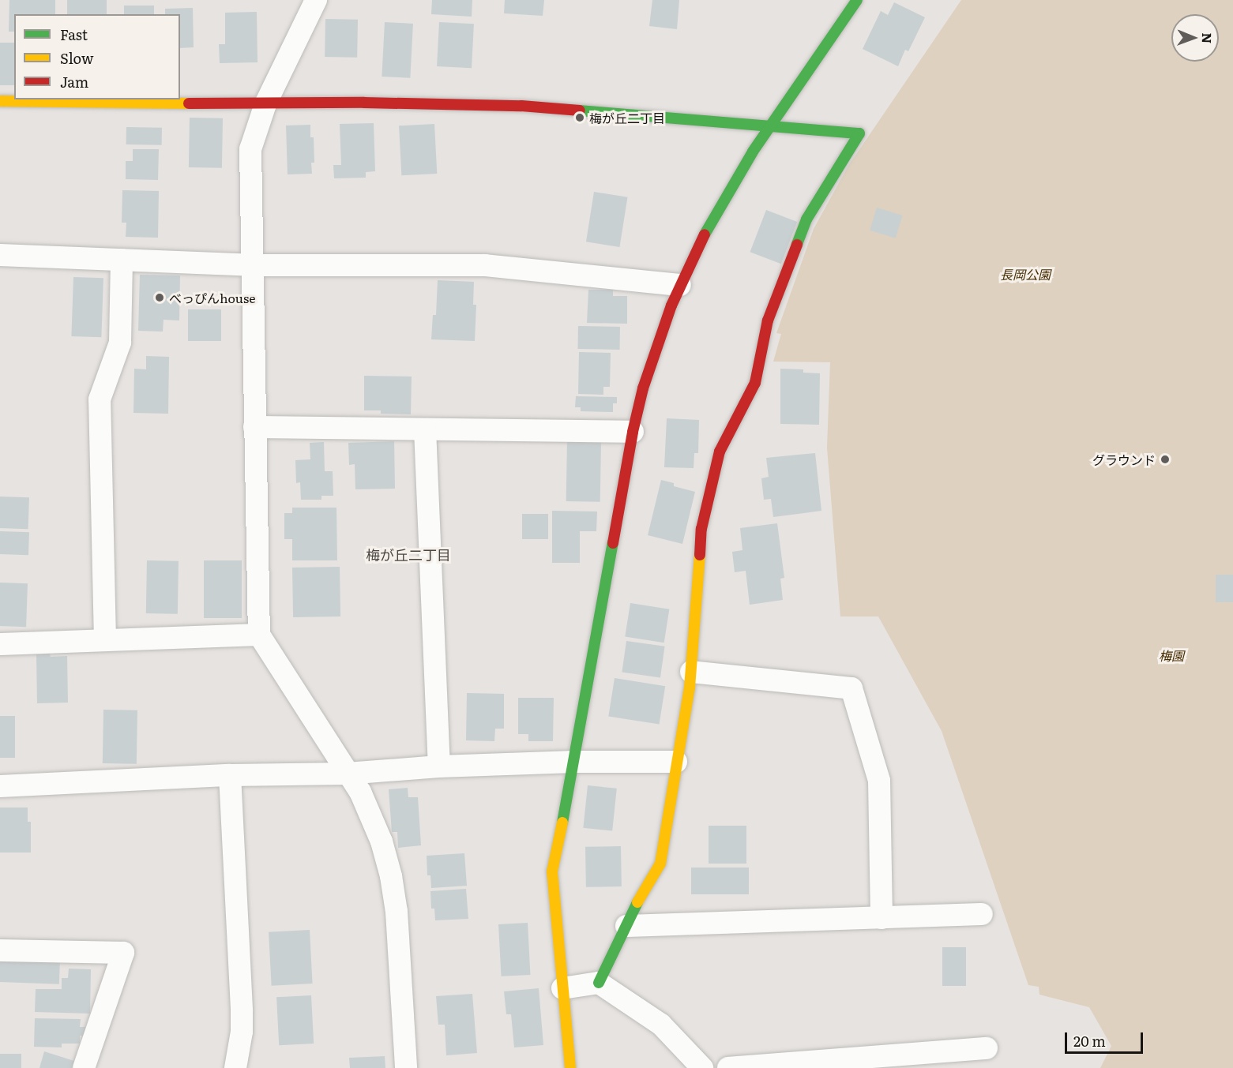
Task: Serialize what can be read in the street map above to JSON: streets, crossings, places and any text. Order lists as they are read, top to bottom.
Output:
{
  "districts": ["梅が丘二丁目"],
  "parks": ["長岡公園", "梅園"],
  "places": ["梅が丘二丁目", "べっぴんhouse", "グラウンド"],
  "legend": ["Fast", "Slow", "Jam"],
  "scale_bar": "20 m",
  "north": "right"
}
